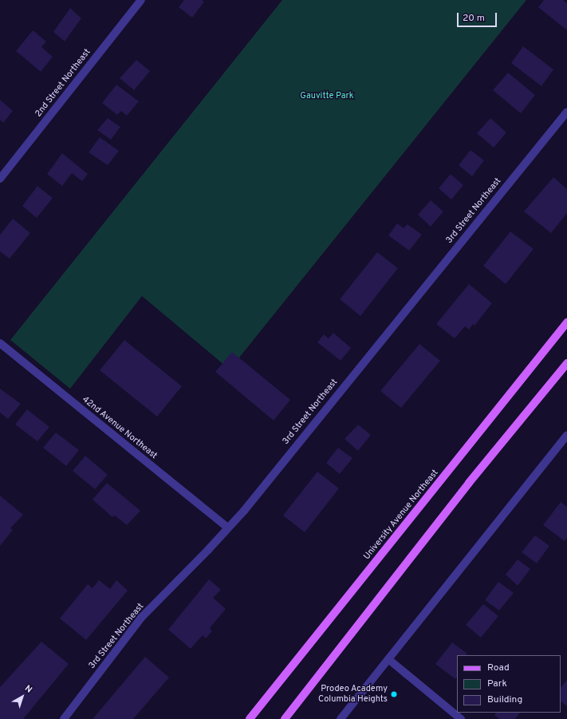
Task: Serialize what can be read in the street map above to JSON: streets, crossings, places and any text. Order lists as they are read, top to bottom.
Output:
{
  "streets": {
    "main road": ["University Avenue Northeast"],
    "street": ["2nd Street Northeast", "3rd Street Northeast", "42nd Avenue Northeast"]
  },
  "crossings": [
    ["3rd Street Northeast", "42nd Avenue Northeast"]
  ],
  "parks": ["Gauvitte Park"],
  "places": ["Prodeo Academy Columbia Heights"],
  "legend": ["Road", "Park", "Building"],
  "scale_bar": "20 m",
  "north": "top right"
}
